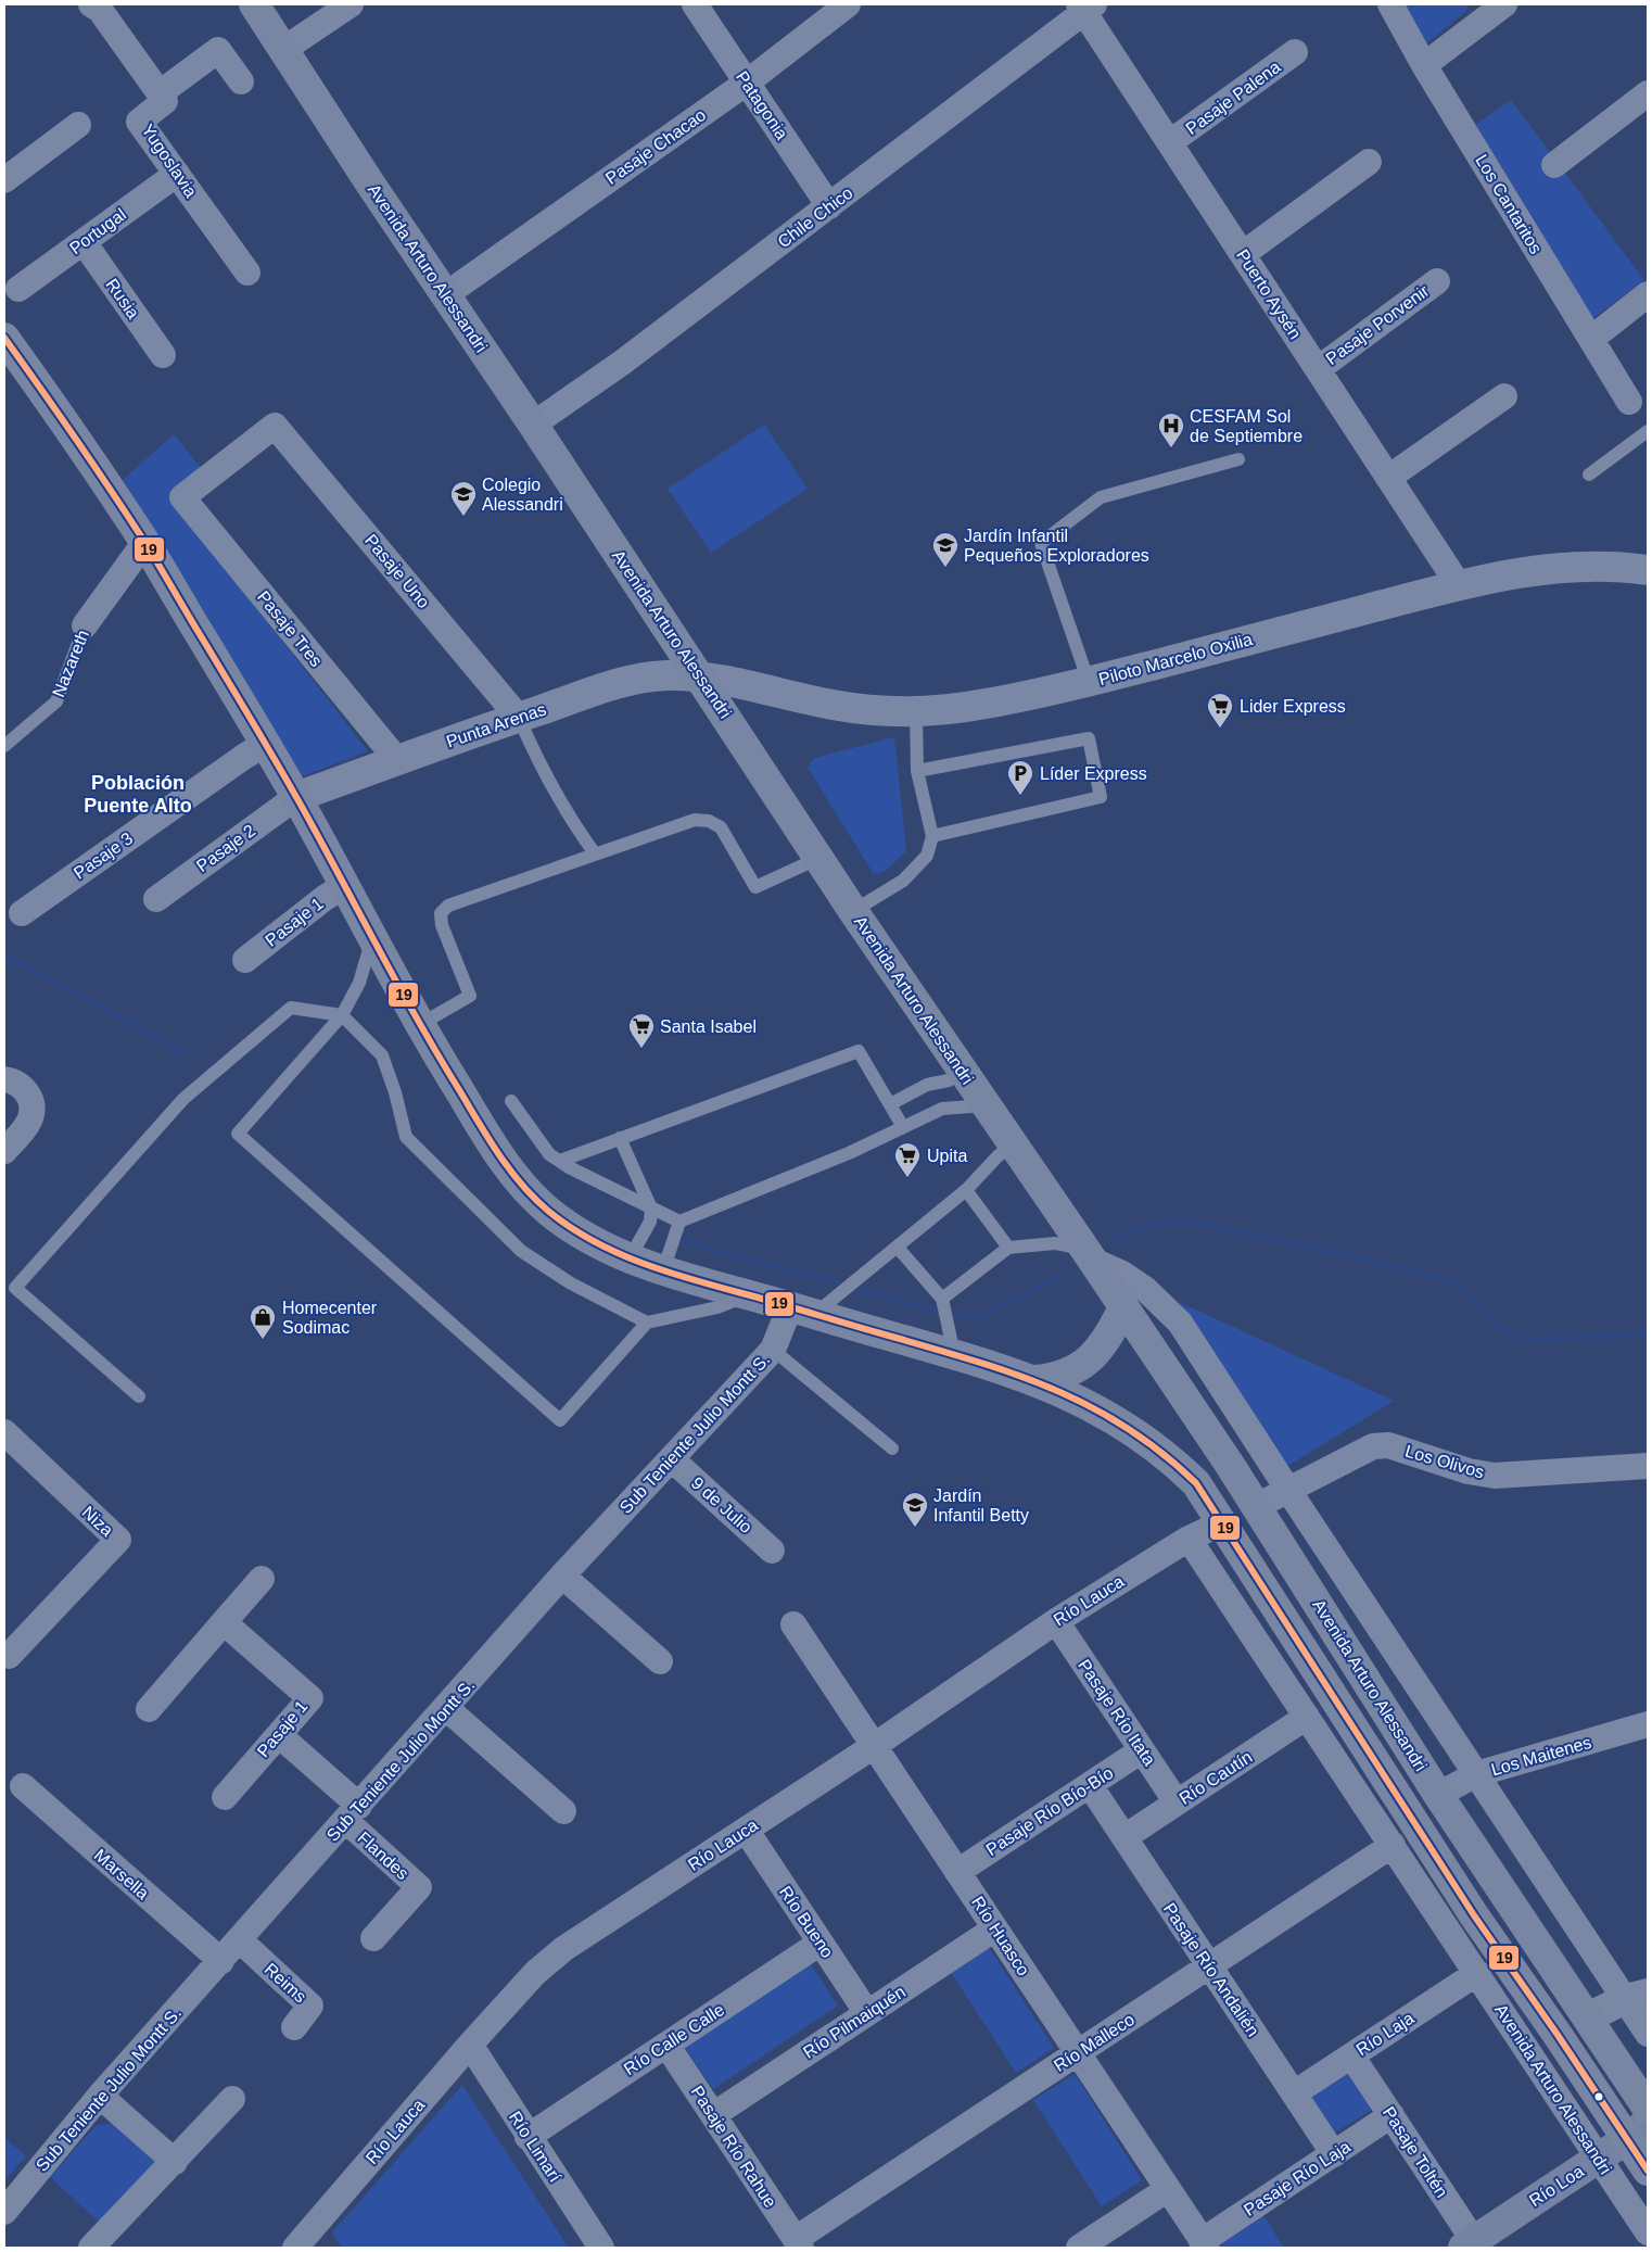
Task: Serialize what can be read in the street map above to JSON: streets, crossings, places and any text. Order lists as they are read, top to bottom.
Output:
{
  "streets": {
    "main road": ["Avenida Arturo Alessandri", "Río Loa"],
    "street": [
      "Pasaje Palena",
      "Patagonia",
      "Pasaje Chacao",
      "Yugoslavia",
      "Los Cantaritos",
      "Chile Chico",
      "Portugal",
      "Puerto Aysén",
      "Rusia",
      "Pasaje Porvenir",
      "Pasaje Uno",
      "Pasaje Tres",
      "Piloto Marcelo Oxilia",
      "Nazareth",
      "Punta Arenas",
      "Pasaje 2",
      "Pasaje 3",
      "Pasaje 1",
      "Sub Teniente Julio Montt S.",
      "Los Olivos",
      "9 de Julio",
      "Niza",
      "Río Lauca",
      "Pasaje Río Itata",
      "Los Maitenes",
      "Río Cautín",
      "Pasaje Río Bío-Bío",
      "Flandes",
      "Marsella",
      "Río Bueno",
      "Río Huasco",
      "Pasaje Río Andalién",
      "Reims",
      "Río Pilmaiquén",
      "Río Laja",
      "Río Calle Calle",
      "Río Malleco",
      "Río Limarí",
      "Pasaje Río Rahue",
      "Pasaje Toltén",
      "Pasaje Río Laja"
    ]
  },
  "crossings": [
    ["Pasaje Palena", "Puerto Aysén"],
    ["Patagonia", "Pasaje Chacao"],
    ["Patagonia", "Chile Chico"],
    ["Yugoslavia", "Portugal"],
    ["Chile Chico", "Avenida Arturo Alessandri"],
    ["Chile Chico", "Puerto Aysén"],
    ["Portugal", "Rusia"],
    ["Avenida Arturo Alessandri", "Piloto Marcelo Oxilia"],
    ["Avenida Arturo Alessandri", "Punta Arenas"],
    ["Avenida Arturo Alessandri", "Los Olivos"],
    ["Avenida Arturo Alessandri", "Río Lauca"],
    ["Avenida Arturo Alessandri", "Los Maitenes"],
    ["Avenida Arturo Alessandri", "Río Cautín"],
    ["Avenida Arturo Alessandri", "Río Laja"],
    ["Avenida Arturo Alessandri", "Río Malleco"],
    ["Avenida Arturo Alessandri", "Río Loa"],
    ["Puerto Aysén", "Pasaje Porvenir"],
    ["Puerto Aysén", "Piloto Marcelo Oxilia"],
    ["Pasaje Uno", "Pasaje Tres"],
    ["Pasaje Uno", "Punta Arenas"],
    ["Pasaje Tres", "Punta Arenas"],
    ["Piloto Marcelo Oxilia", "Punta Arenas"],
    ["Punta Arenas", "Pasaje 2"],
    ["Pasaje 1", "Flandes"],
    ["Sub Teniente Julio Montt S.", "9 de Julio"],
    ["Sub Teniente Julio Montt S.", "Flandes"],
    ["Sub Teniente Julio Montt S.", "Marsella"],
    ["Sub Teniente Julio Montt S.", "Reims"],
    ["Río Lauca", "Pasaje Río Itata"],
    ["Río Lauca", "Río Bueno"],
    ["Río Lauca", "Río Huasco"],
    ["Río Lauca", "Río Limarí"],
    ["Pasaje Río Itata", "Río Cautín"],
    ["Pasaje Río Itata", "Pasaje Río Bío-Bío"],
    ["Río Cautín", "Pasaje Río Andalién"],
    ["Pasaje Río Bío-Bío", "Río Huasco"],
    ["Pasaje Río Bío-Bío", "Pasaje Río Andalién"],
    ["Río Bueno", "Río Pilmaiquén"],
    ["Río Bueno", "Río Calle Calle"],
    ["Río Huasco", "Río Pilmaiquén"],
    ["Río Huasco", "Río Malleco"],
    ["Río Huasco", "Pasaje Río Laja"],
    ["Pasaje Río Andalién", "Río Laja"],
    ["Pasaje Río Andalién", "Río Malleco"],
    ["Pasaje Río Andalién", "Pasaje Río Laja"],
    ["Río Pilmaiquén", "Pasaje Río Rahue"],
    ["Río Laja", "Pasaje Toltén"],
    ["Río Calle Calle", "Río Limarí"],
    ["Río Calle Calle", "Pasaje Río Rahue"],
    ["Río Malleco", "Pasaje Río Rahue"],
    ["Pasaje Toltén", "Pasaje Río Laja"],
    ["Pasaje Toltén", "Río Loa"]
  ],
  "districts": ["Población Puente Alto"],
  "places": {
    "hospital": ["CESFAM Sol de Septiembre"],
    "school or university": ["Colegio Alessandri", "Jardín Infantil Pequeños Exploradores", "Jardín Infantil Betty"],
    "supermarket": ["Lider Express", "Santa Isabel", "Upita"],
    "parking": ["Líder Express"],
    "shop": ["Homecenter Sodimac"]
  },
  "lines": ["transit line 19"]
}
